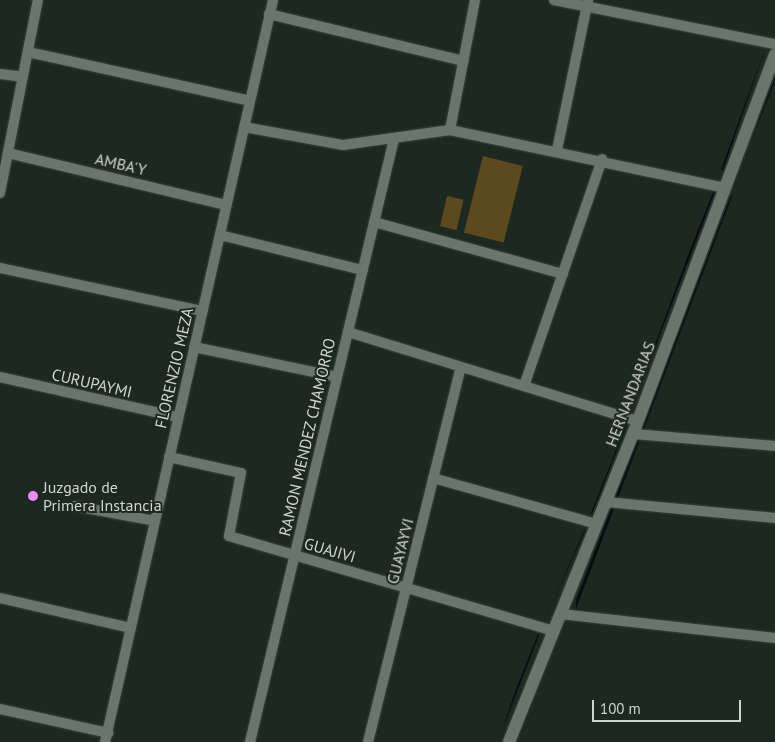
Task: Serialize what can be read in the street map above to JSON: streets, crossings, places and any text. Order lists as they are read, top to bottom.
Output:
{
  "streets": {
    "street": [
      "AMBA'Y",
      "FLORENZIO MEZA",
      "CURUPAYMI",
      "HERNANDARIAS",
      "RAMON MENDEZ CHAMORRO",
      "GUAJIVI",
      "GUAYAYVI"
    ]
  },
  "crossings": [
    ["AMBA'Y", "FLORENZIO MEZA"],
    ["FLORENZIO MEZA", "CURUPAYMI"],
    ["FLORENZIO MEZA", "GUAJIVI"],
    ["HERNANDARIAS", "GUAJIVI"],
    ["RAMON MENDEZ CHAMORRO", "GUAJIVI"],
    ["GUAJIVI", "GUAYAYVI"]
  ],
  "places": ["Juzgado de Primera Instancia"],
  "scale_bar": "100 m"
}
